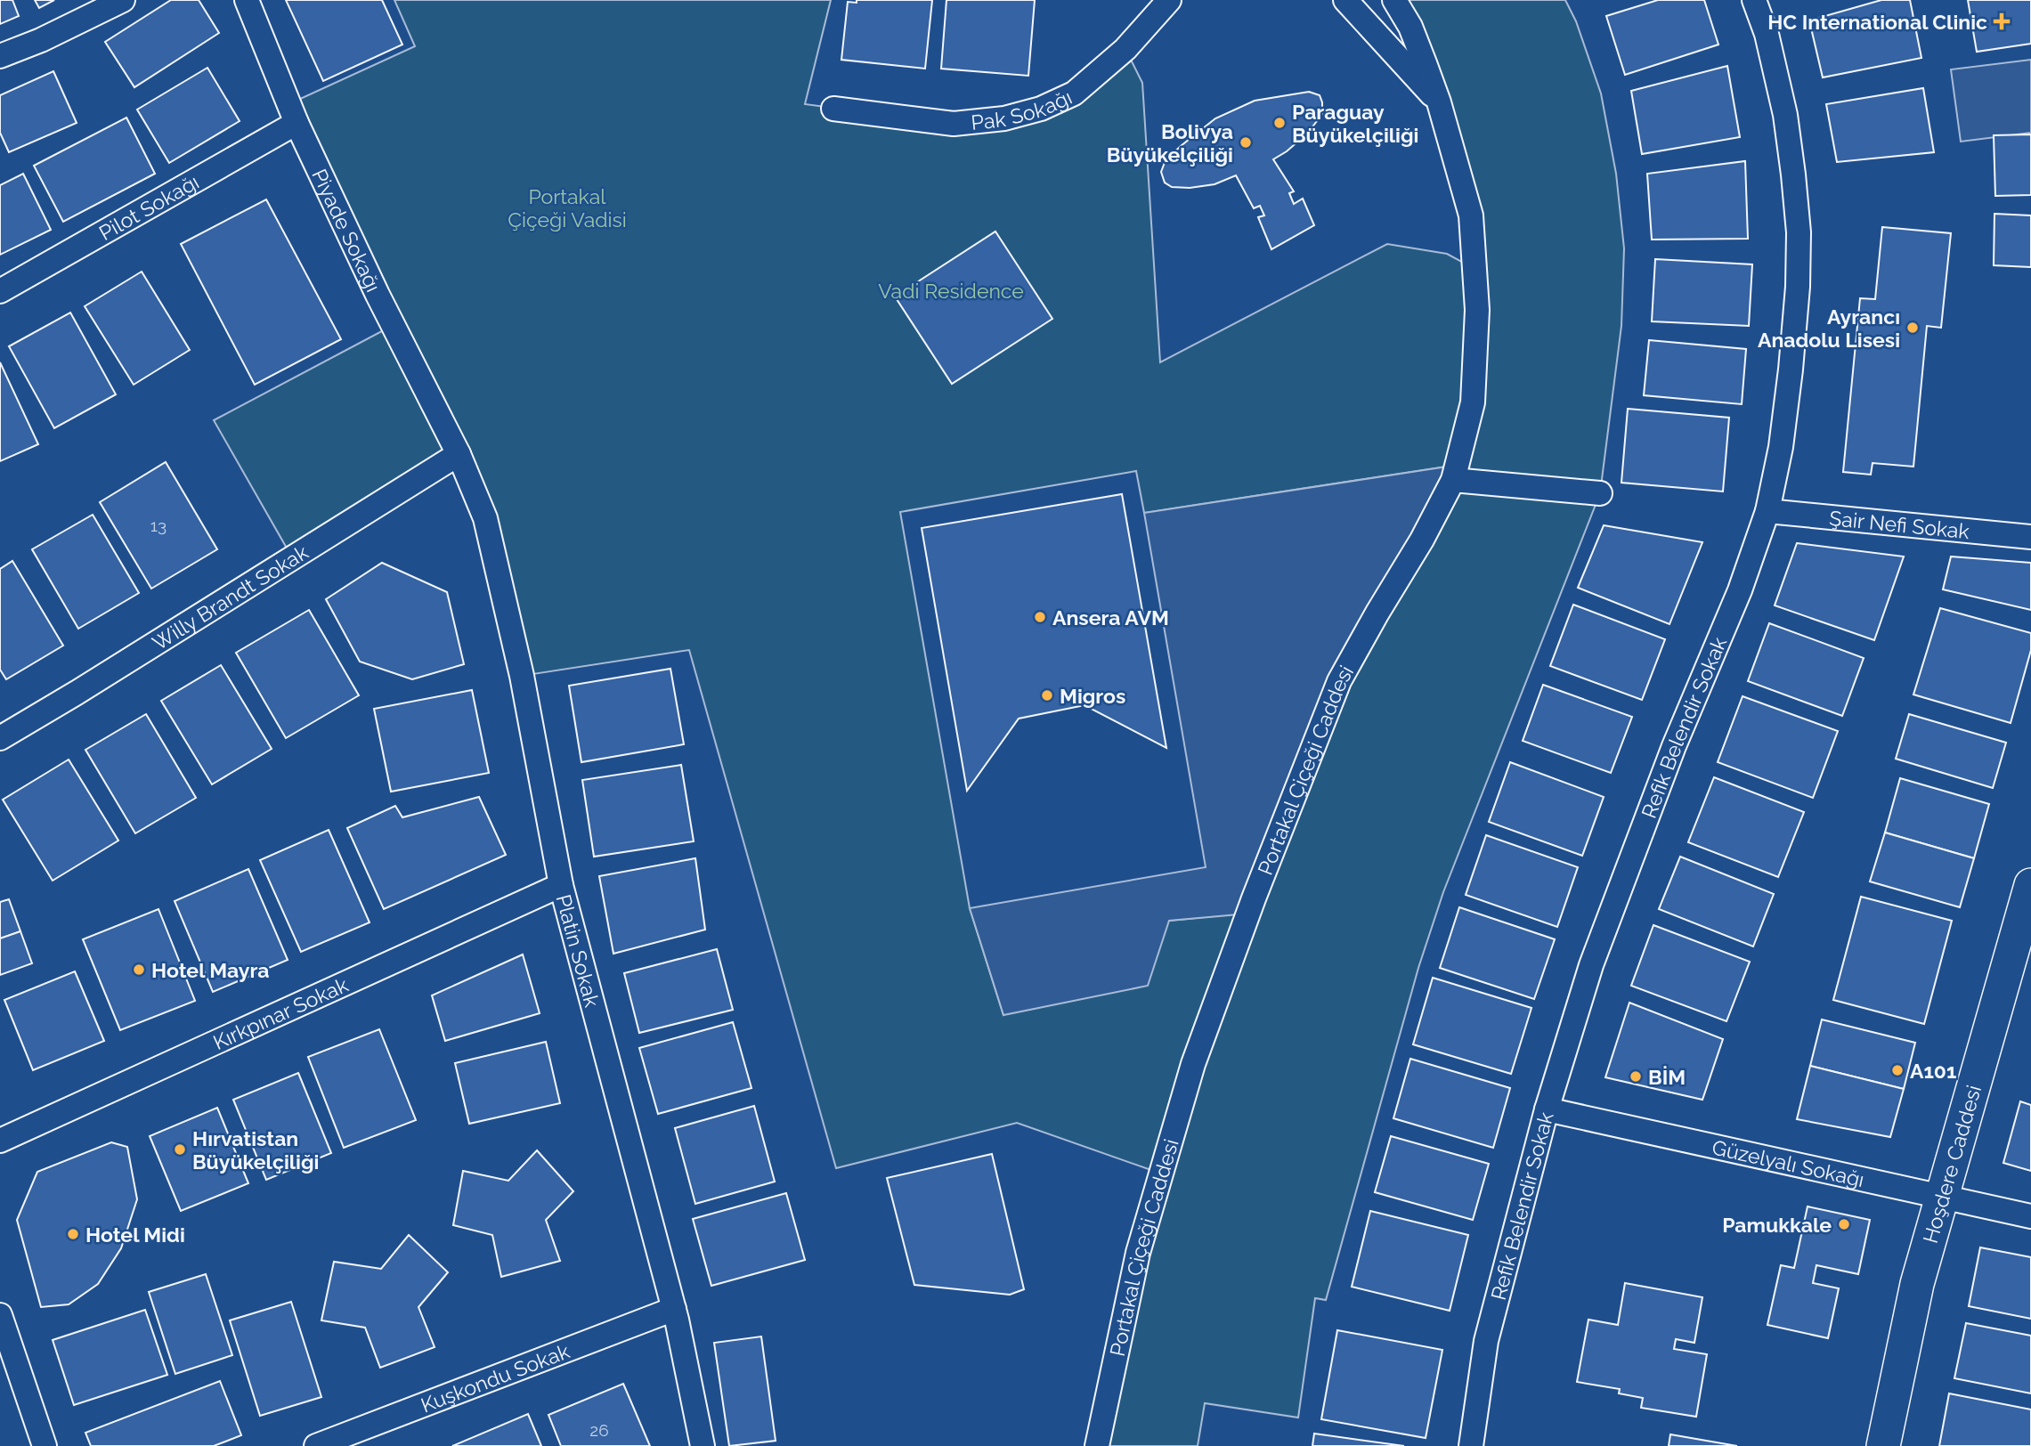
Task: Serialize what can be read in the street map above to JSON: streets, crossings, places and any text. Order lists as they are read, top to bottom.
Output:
{
  "streets": {
    "main road": ["Hoşdere Caddesi"],
    "street": [
      "Pak Sokağı",
      "Pilot Sokağı",
      "Piyade Sokağı",
      "Şair Nefi Sokak",
      "Willy Brandt Sokak",
      "Refik Belendir Sokak",
      "Portakal Çiçeği Caddesi",
      "Platin Sokak",
      "Kırkpınar Sokak",
      "Güzelyalı Sokağı",
      "Kuşkondu Sokak"
    ]
  },
  "crossings": [
    ["Pilot Sokağı", "Piyade Sokağı"],
    ["Piyade Sokağı", "Willy Brandt Sokak"],
    ["Piyade Sokağı", "Platin Sokak"],
    ["Şair Nefi Sokak", "Refik Belendir Sokak"],
    ["Willy Brandt Sokak", "Platin Sokak"],
    ["Refik Belendir Sokak", "Güzelyalı Sokağı"],
    ["Platin Sokak", "Kırkpınar Sokak"],
    ["Platin Sokak", "Kuşkondu Sokak"],
    ["Güzelyalı Sokağı", "Hoşdere Caddesi"]
  ],
  "parks": ["Portakal Çiçeği Vadisi", "Vadi Residence"],
  "places": {
    "health": ["HC International Clinic"],
    "other": [
      "Paraguay Büyükelçiliği",
      "Bolivya Büyükelçiliği",
      "Ayrancı Anadolu Lisesi",
      "Ansera AVM",
      "Migros",
      "Hotel Mayra",
      "A101",
      "BİM",
      "Hırvatistan Büyükelçiliği",
      "Pamukkale",
      "Hotel Midi"
    ]
  },
  "house_numbers": ["13", "26"]
}
